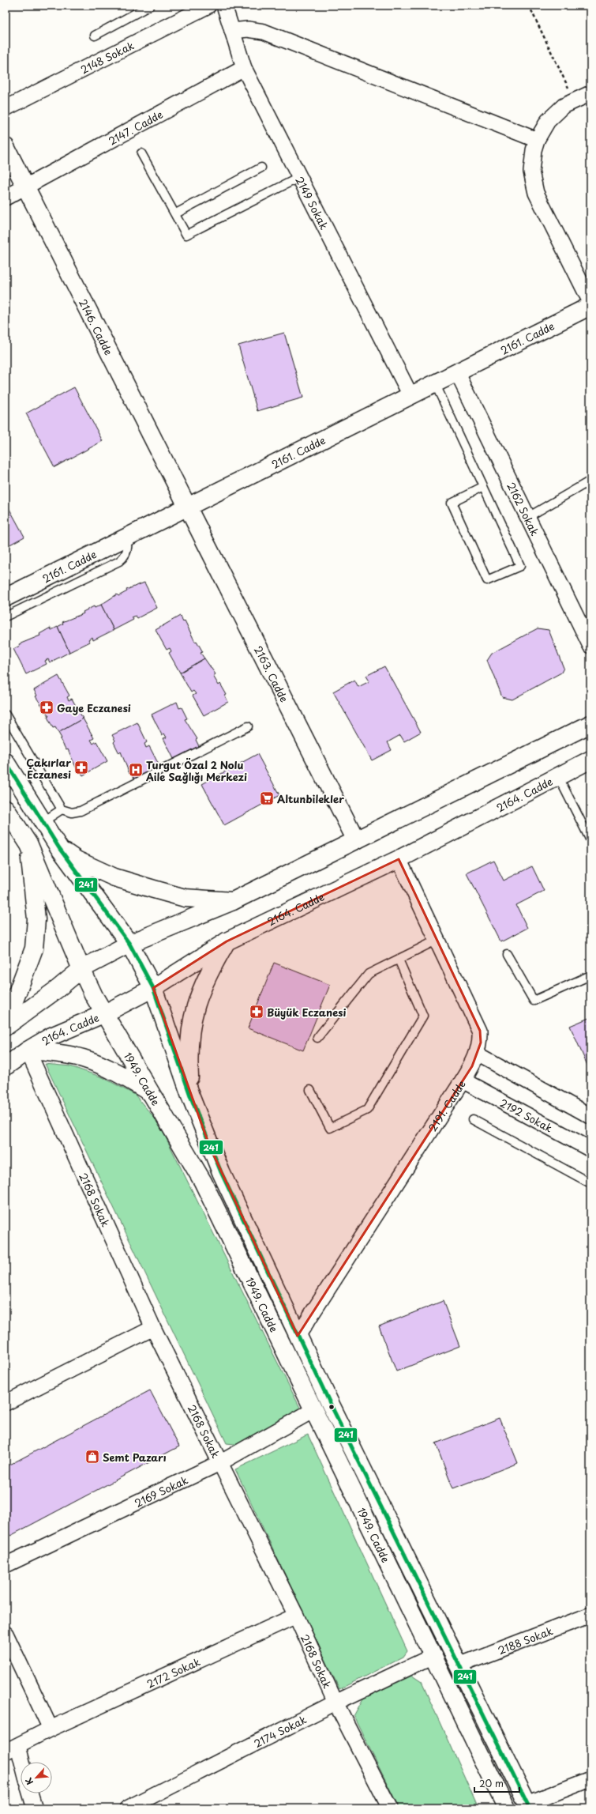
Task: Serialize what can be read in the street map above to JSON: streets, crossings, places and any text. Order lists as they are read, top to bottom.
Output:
{
  "streets": {
    "street": [
      "2148 Sokak",
      "2147. Cadde",
      "2149 Sokak",
      "2146. Cadde",
      "2161. Cadde",
      "2162 Sokak",
      "2163. Cadde",
      "2164. Cadde",
      "1949. Cadde",
      "2191. Cadde",
      "2192 Sokak",
      "2168 Sokak",
      "2169 Sokak",
      "2188 Sokak",
      "2172 Sokak",
      "2174 Sokak"
    ]
  },
  "crossings": [
    ["2147. Cadde", "2149 Sokak"],
    ["2147. Cadde", "2146. Cadde"],
    ["2149 Sokak", "2161. Cadde"],
    ["2146. Cadde", "2161. Cadde"],
    ["2146. Cadde", "2163. Cadde"],
    ["2161. Cadde", "2162 Sokak"],
    ["2161. Cadde", "2163. Cadde"],
    ["2164. Cadde", "1949. Cadde"],
    ["2164. Cadde", "2191. Cadde"],
    ["2164. Cadde", "2168 Sokak"],
    ["1949. Cadde", "2191. Cadde"],
    ["1949. Cadde", "2169 Sokak"],
    ["1949. Cadde", "2188 Sokak"],
    ["1949. Cadde", "2174 Sokak"],
    ["2191. Cadde", "2192 Sokak"],
    ["2168 Sokak", "2169 Sokak"],
    ["2168 Sokak", "2172 Sokak"],
    ["2168 Sokak", "2174 Sokak"]
  ],
  "places": {
    "pharmacy": ["Gaye Eczanesi", "Çakırlar Eczanesi", "Büyük Eczanesi"],
    "hospital": ["Turgut Özal 2 Nolu Aile Sağlığı Merkezi"],
    "supermarket": ["Altunbilekler"],
    "shop": ["Semt Pazarı"]
  },
  "lines": ["transit line 241"],
  "scale_bar": "20 m",
  "north": "bottom left"
}
